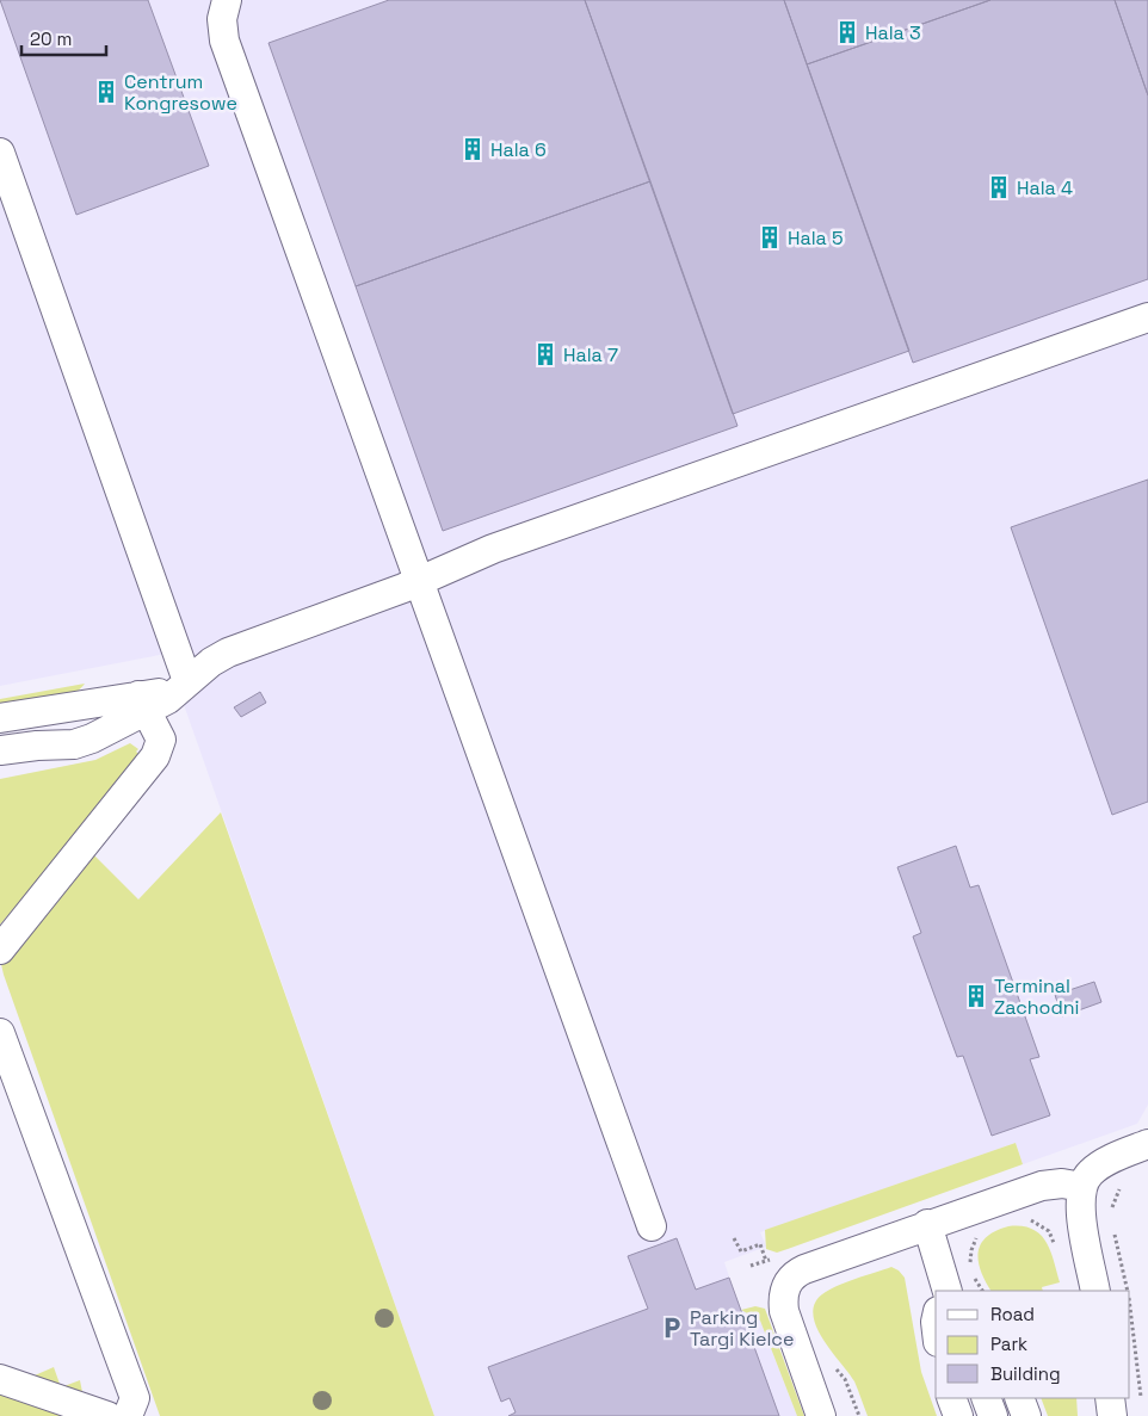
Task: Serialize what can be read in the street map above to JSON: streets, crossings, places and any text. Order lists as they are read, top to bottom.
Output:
{
  "places": {
    "building": [
      "Hala 3",
      "Centrum Kongresowe",
      "Hala 6",
      "Hala 4",
      "Hala 5",
      "Hala 7",
      "Terminal Zachodni"
    ],
    "parking": ["Parking Targi Kielce"]
  },
  "legend": ["Road", "Park", "Building"],
  "scale_bar": "20 m"
}
